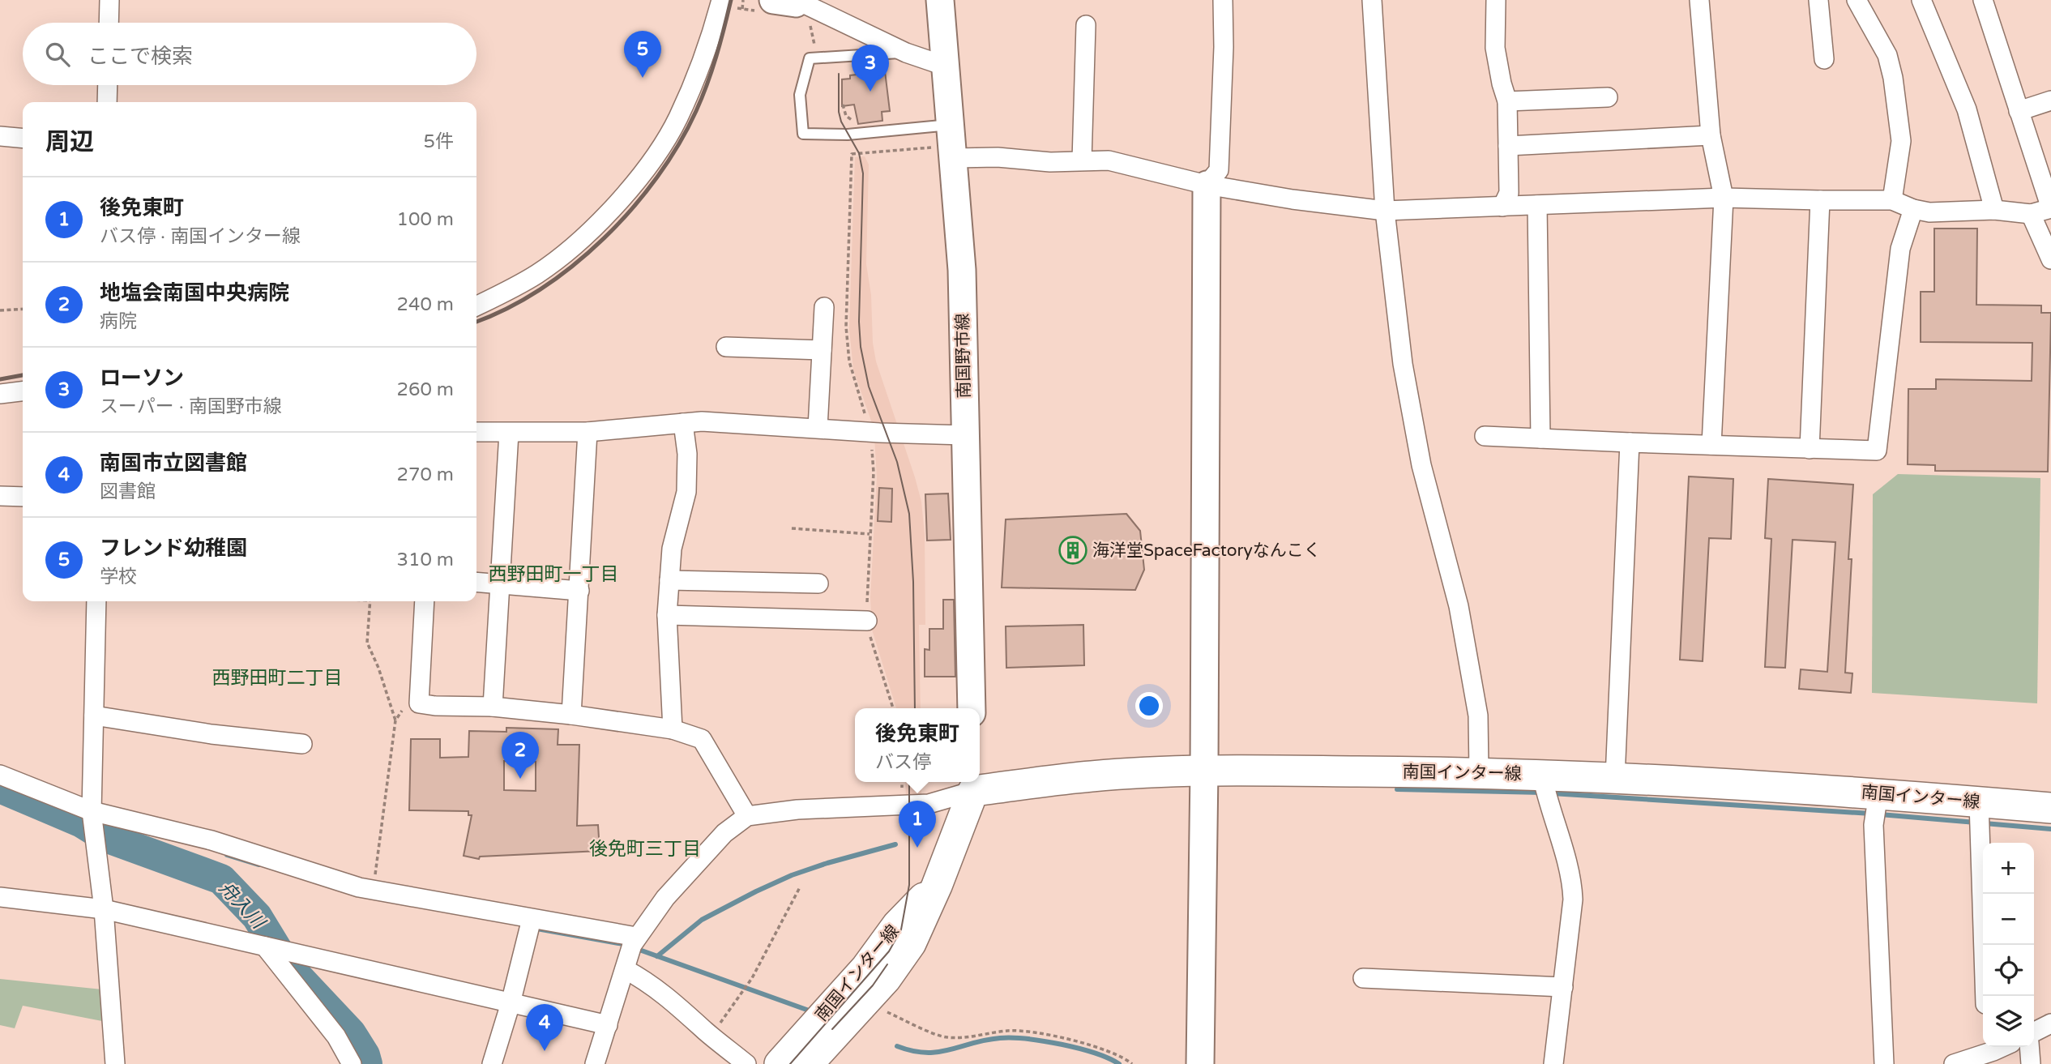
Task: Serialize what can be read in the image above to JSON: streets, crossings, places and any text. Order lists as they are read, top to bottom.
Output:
{
  "streets": {
    "main road": ["南国インター線"],
    "street": ["南国野市線"]
  },
  "districts": ["西野田町一丁目", "西野田町二丁目", "後免町三丁目"],
  "water": ["舟入川"],
  "places": {
    "building": ["海洋堂SpaceFactoryなんこく"]
  },
  "page": {
    "search": "ここで検索",
    "pins": [
      "5",
      "3",
      "2",
      "1",
      "4"
    ],
    "heading": ["周辺", "5件"],
    "list": [
      {
        "mark": "1",
        "name": "後免東町",
        "note": "バス停 · 南国インター線",
        "value": "100 m"
      },
      {
        "mark": "2",
        "name": "地塩会南国中央病院",
        "note": "病院",
        "value": "240 m"
      },
      {
        "mark": "3",
        "name": "ローソン",
        "note": "スーパー · 南国野市線",
        "value": "260 m"
      },
      {
        "mark": "4",
        "name": "南国市立図書館",
        "note": "図書館",
        "value": "270 m"
      },
      {
        "mark": "5",
        "name": "フレンド幼稚園",
        "note": "学校",
        "value": "310 m"
      }
    ],
    "popup": ["後免東町", "バス停"],
    "map_buttons": ["+", "−"]
  }
}
